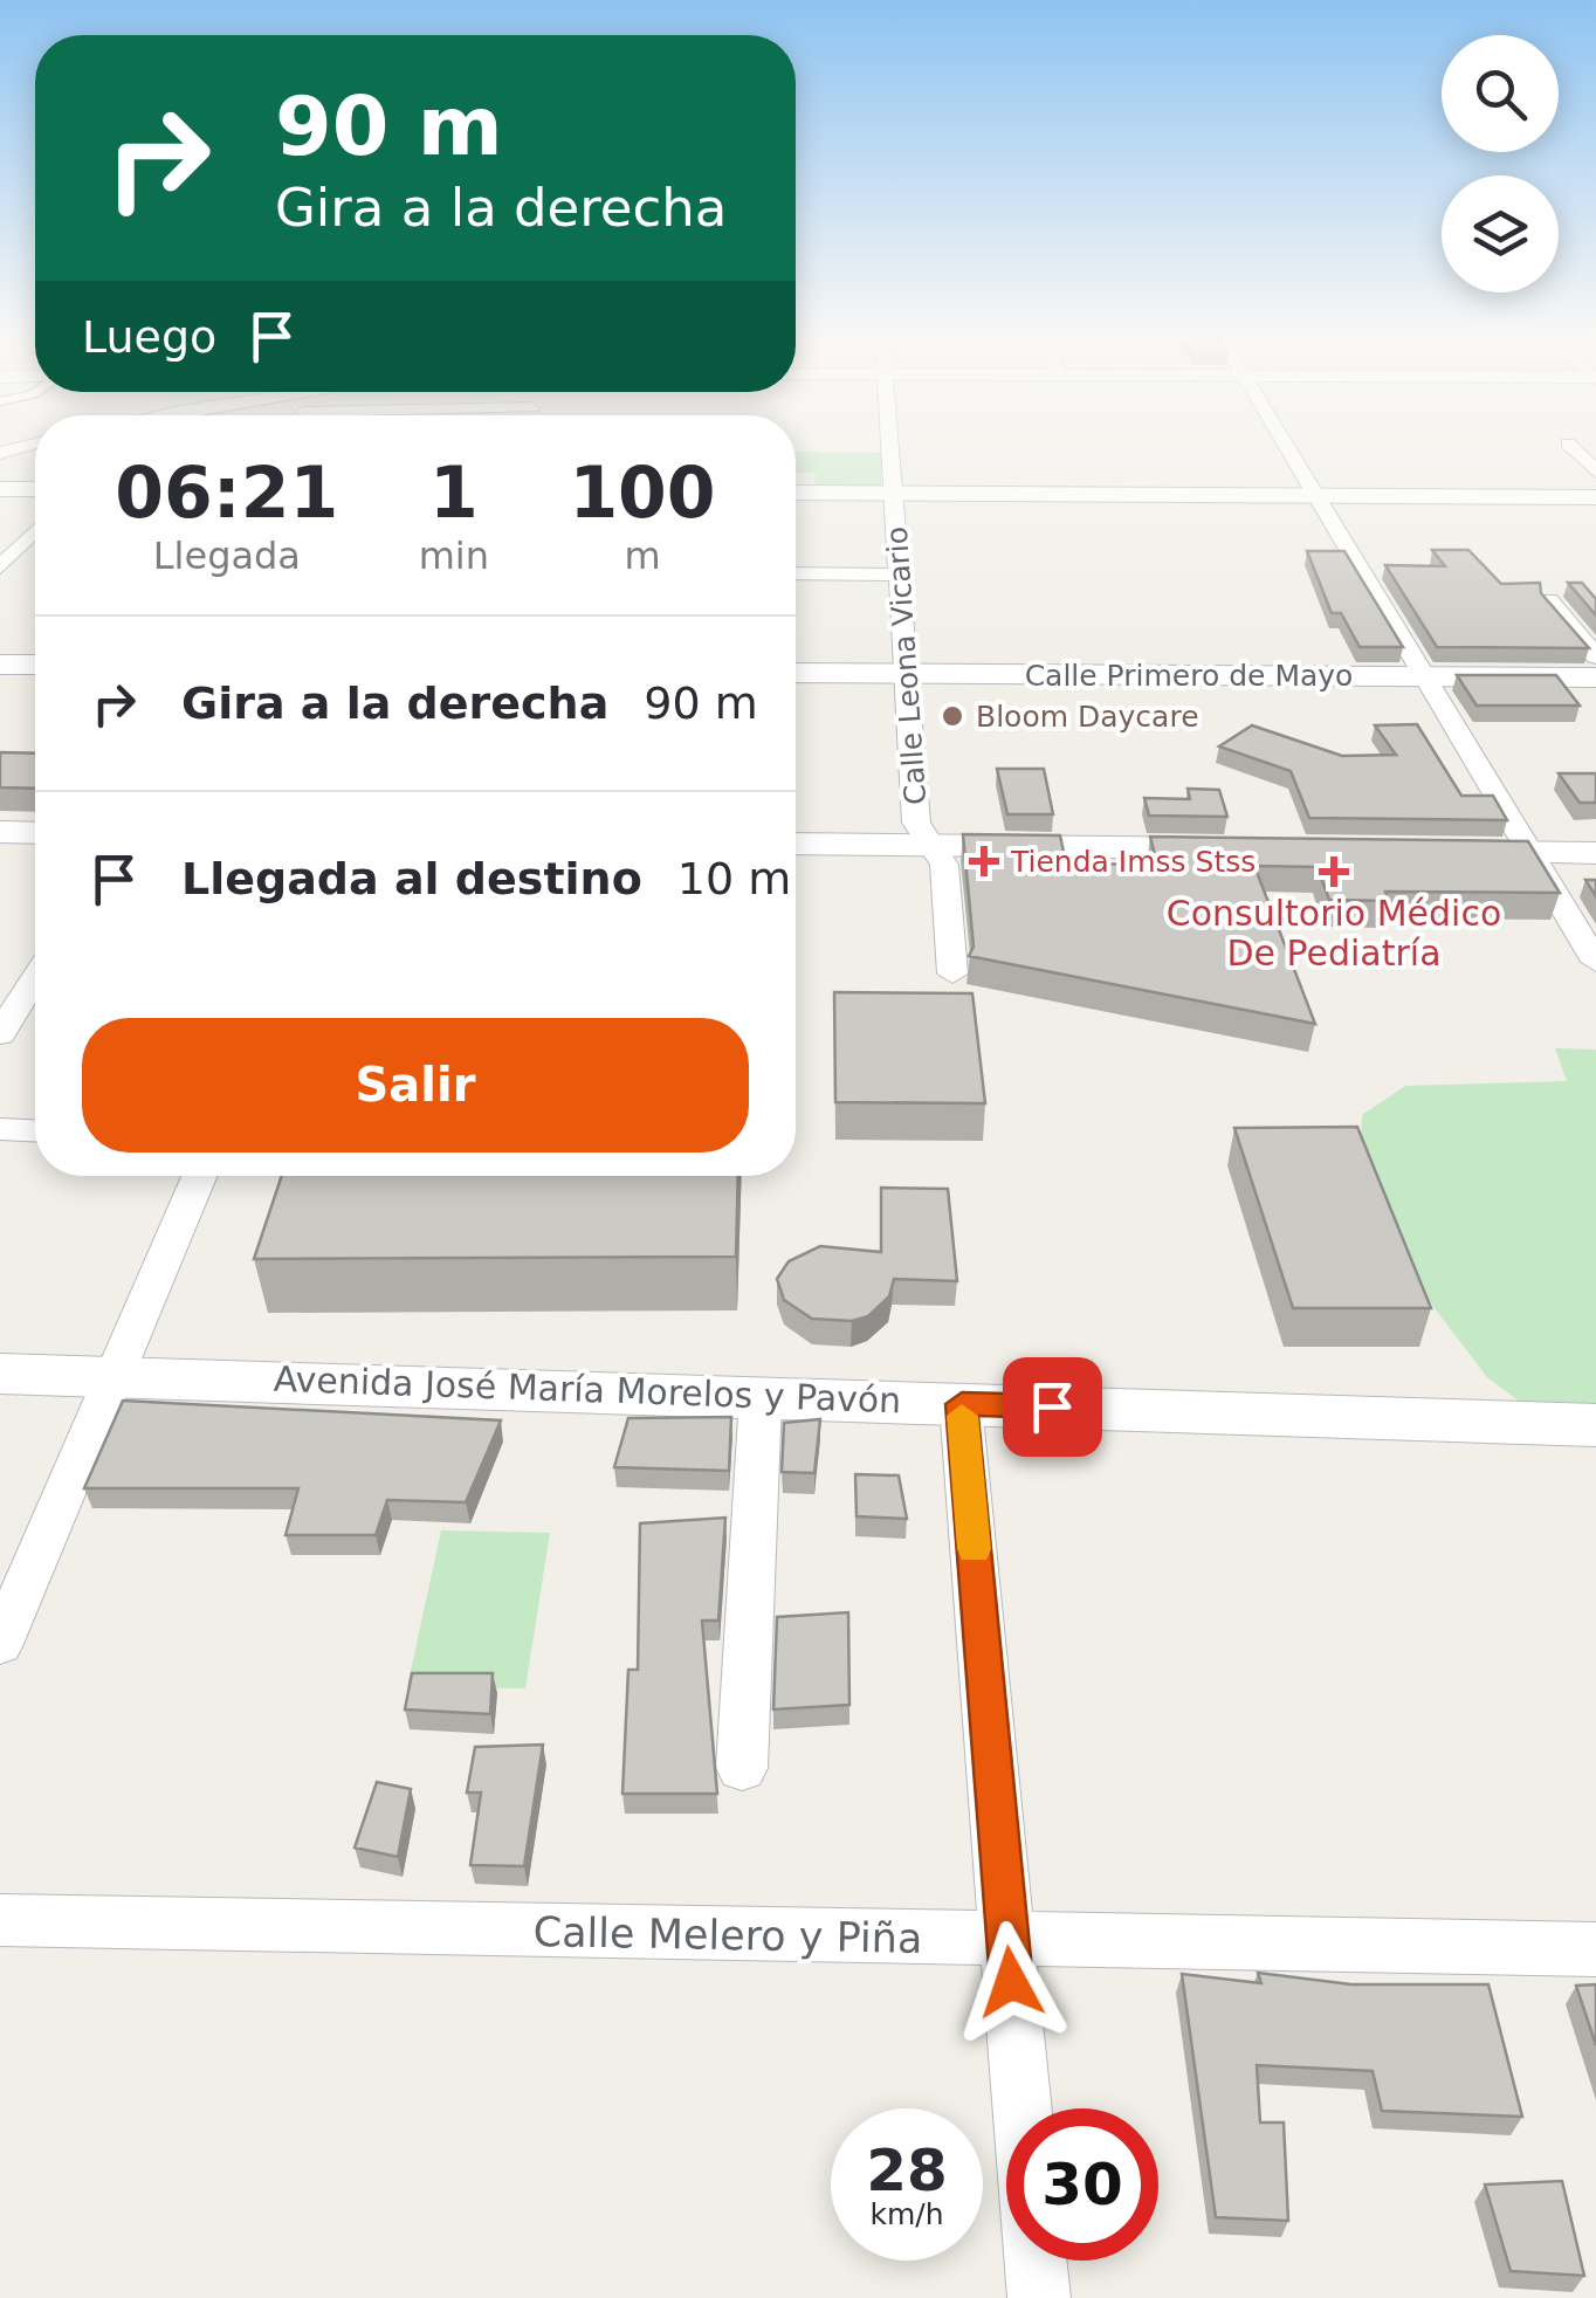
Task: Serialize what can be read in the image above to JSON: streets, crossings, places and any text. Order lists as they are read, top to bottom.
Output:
{
  "streets": {
    "main road": ["Calle Primero de Mayo", "Avenida José María Morelos y Pavón"],
    "street": ["Calle Leona Vicario", "Calle Melero y Piña"]
  },
  "crossings": [
    ["Calle Leona Vicario", "Calle Primero de Mayo"]
  ],
  "places": {
    "other": ["Bloom Daycare"],
    "health": ["Tienda Imss Stss", "Consultorio Médico De Pediatría"]
  },
  "page": {
    "turn": ["90 m", "Gira a la derecha"],
    "then": "Luego",
    "eta": [
      "06:21",
      "Llegada",
      "1",
      "min",
      "100",
      "m"
    ],
    "list": [
      {
        "name": "Gira a la derecha",
        "value": "90 m"
      },
      {
        "name": "Llegada al destino",
        "value": "10 m"
      }
    ],
    "buttons": "Salir",
    "speed": "28 km/h",
    "limit": "30"
  }
}
